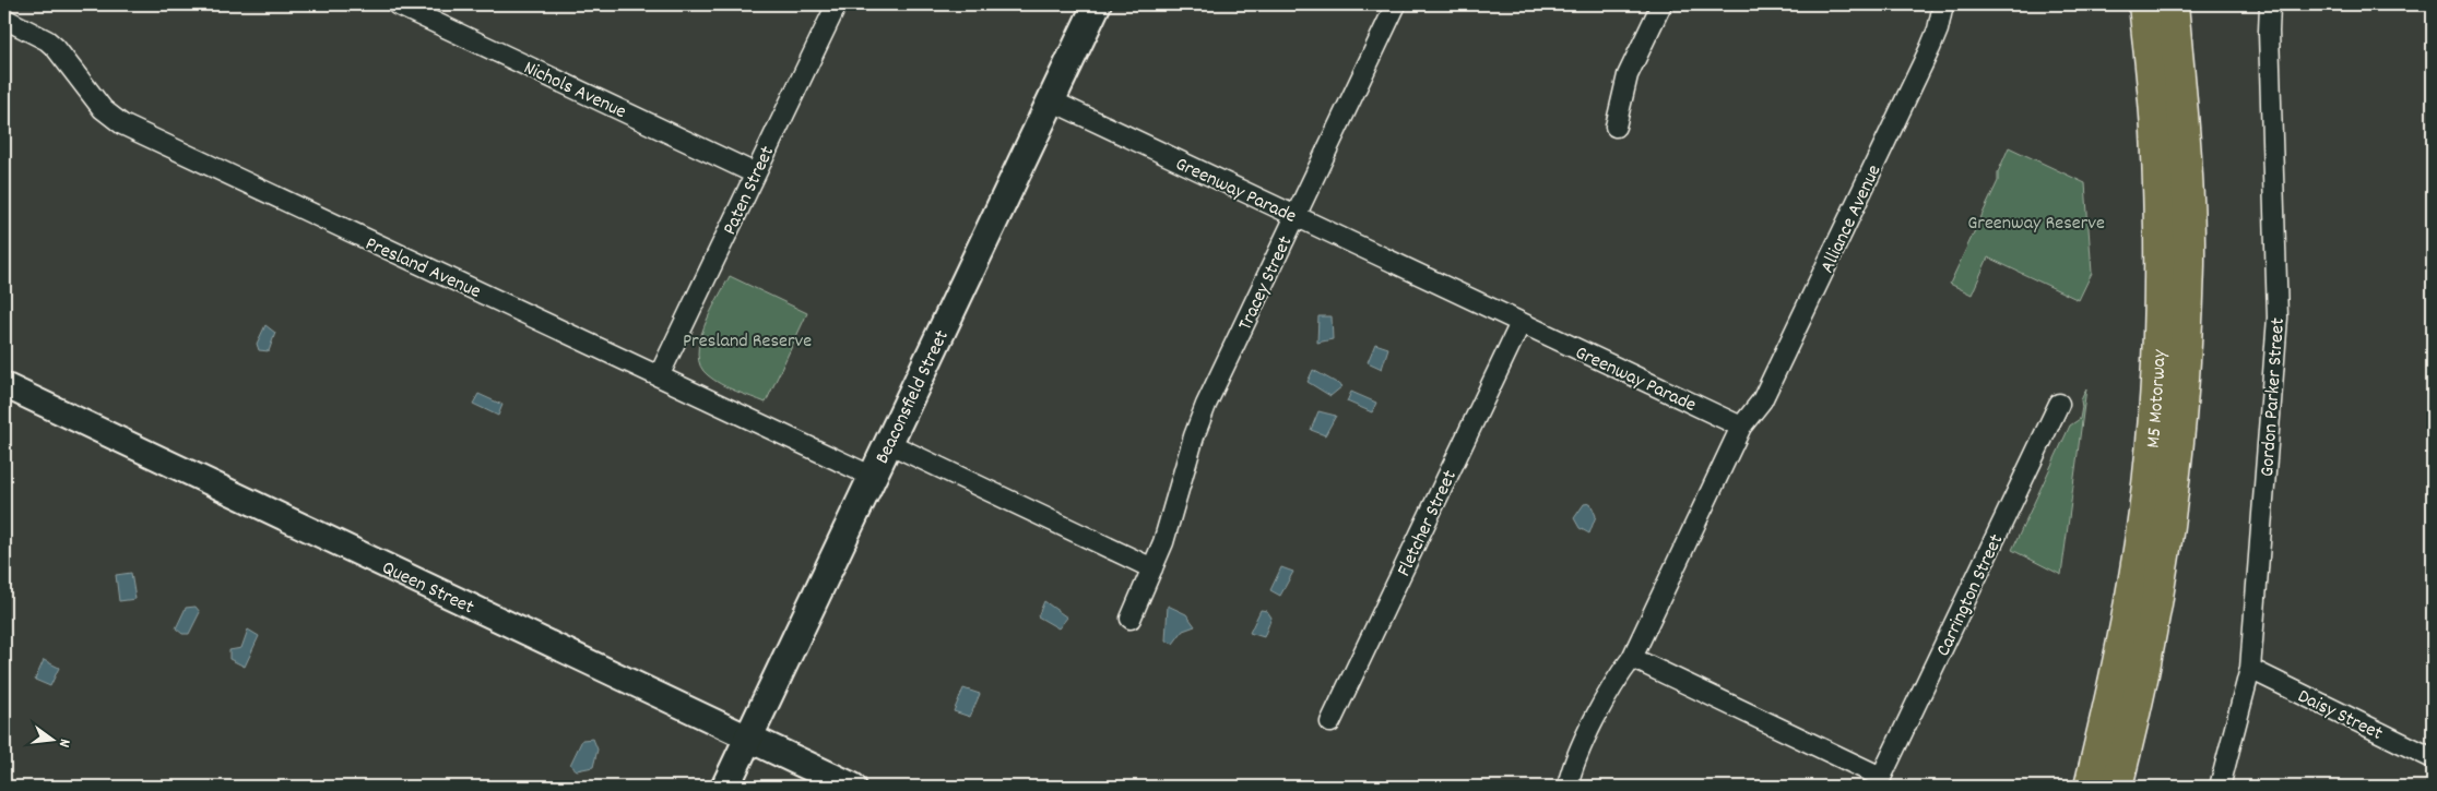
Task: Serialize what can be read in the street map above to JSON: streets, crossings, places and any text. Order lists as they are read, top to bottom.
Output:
{
  "streets": {
    "highway": ["M5 Motorway"],
    "main road": ["Beaconsfield Street", "Queen Street"],
    "street": [
      "Nichols Avenue",
      "Greenway Parade",
      "Paten Street",
      "Alliance Avenue",
      "Presland Avenue",
      "Tracey Street",
      "Gordon Parker Street",
      "Fletcher Street",
      "Carrington Street",
      "Daisy Street"
    ]
  },
  "crossings": [
    ["Nichols Avenue", "Paten Street"],
    ["Greenway Parade", "Alliance Avenue"],
    ["Greenway Parade", "Tracey Street"],
    ["Greenway Parade", "Beaconsfield Street"],
    ["Greenway Parade", "Fletcher Street"],
    ["Paten Street", "Presland Avenue"],
    ["Presland Avenue", "Beaconsfield Street"],
    ["Beaconsfield Street", "Queen Street"],
    ["Gordon Parker Street", "Daisy Street"]
  ],
  "parks": ["Greenway Reserve", "Presland Reserve"],
  "north": "right"
}
